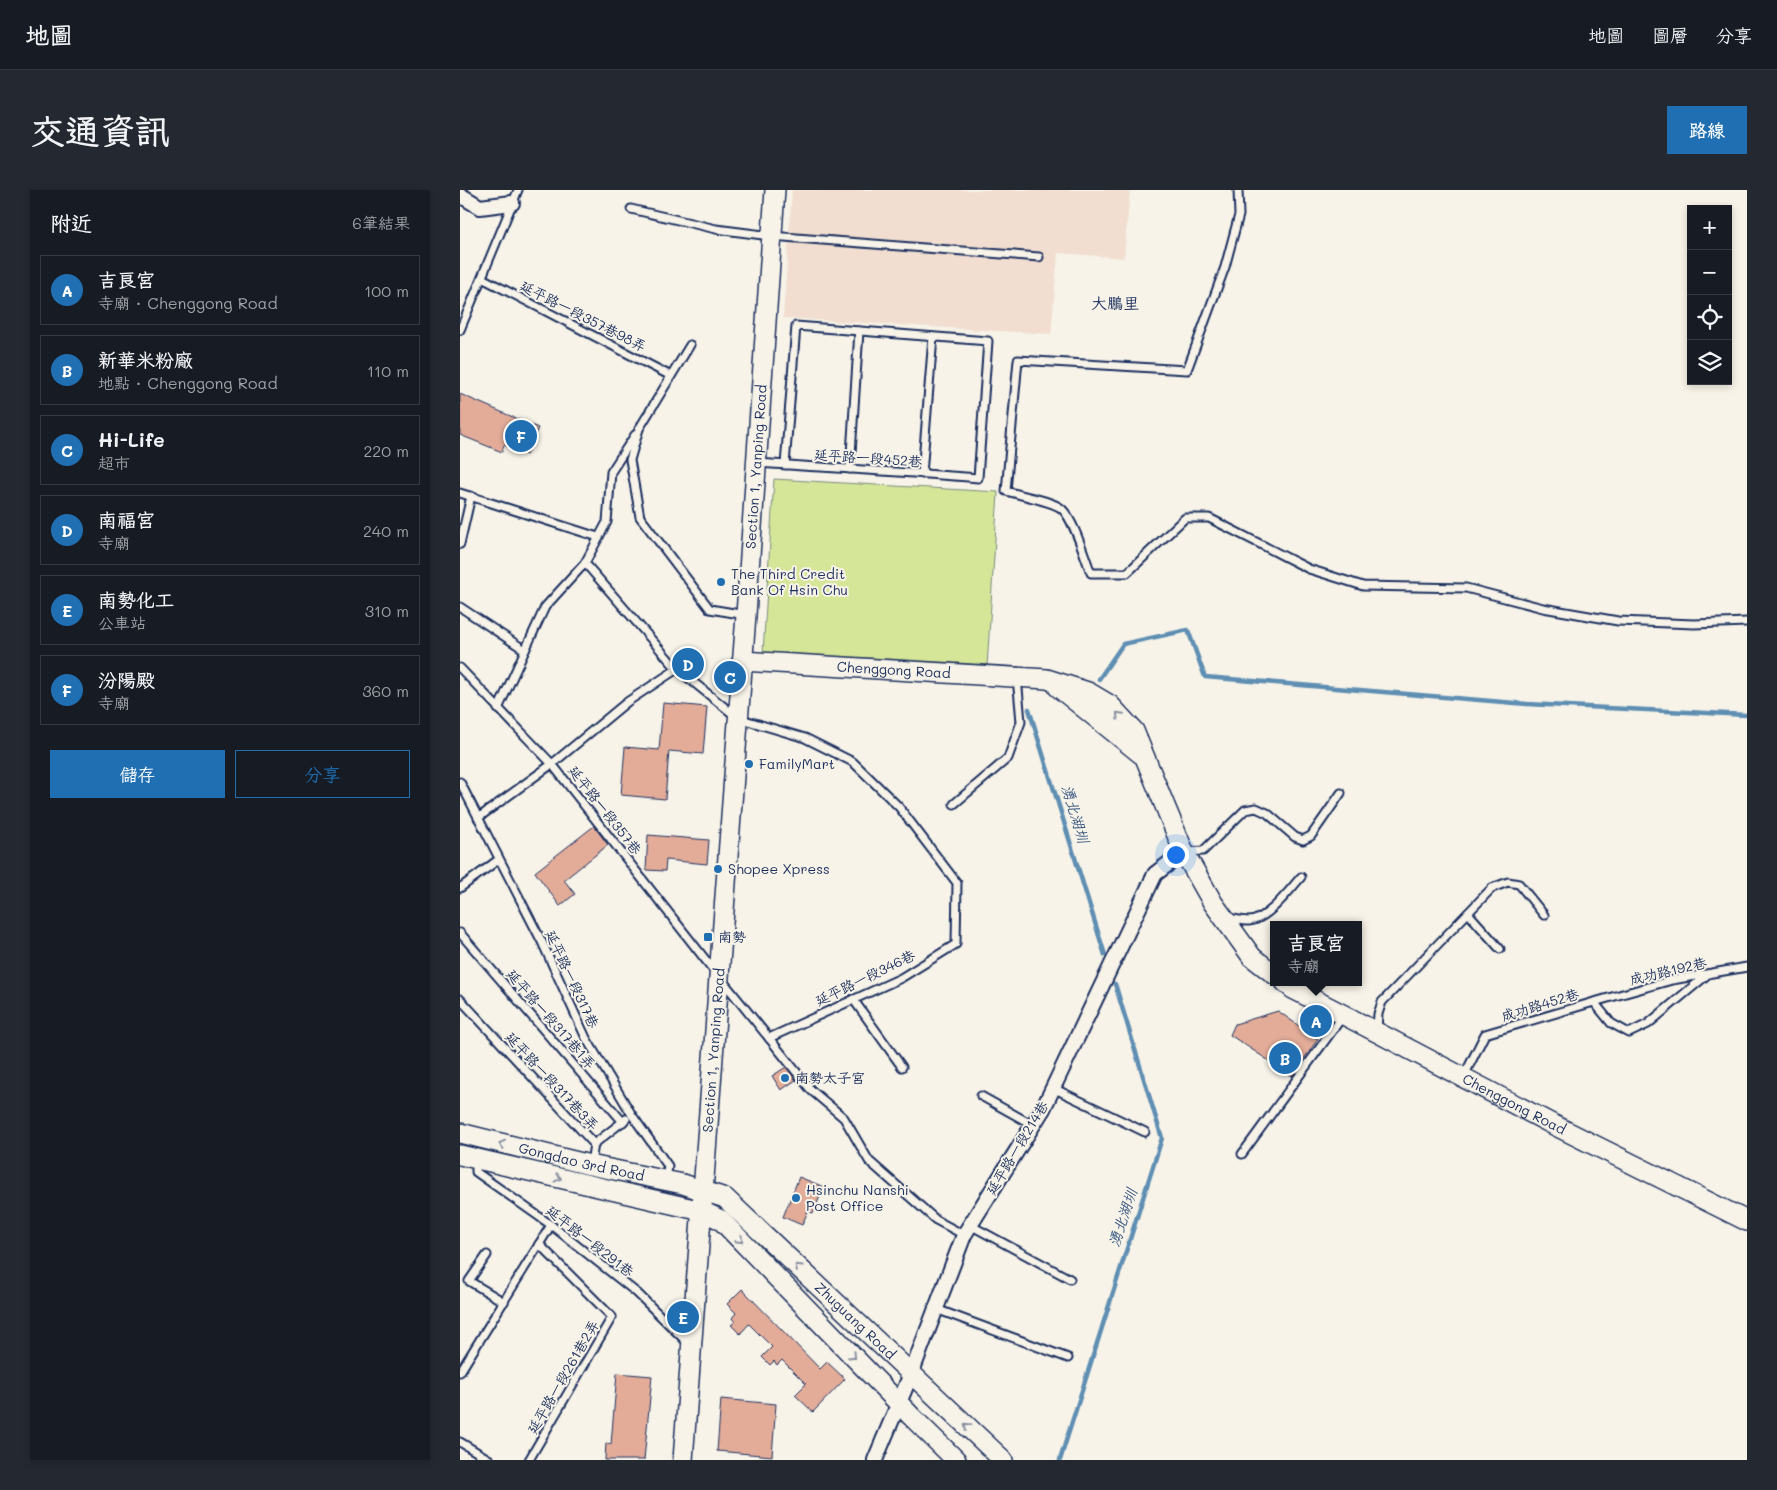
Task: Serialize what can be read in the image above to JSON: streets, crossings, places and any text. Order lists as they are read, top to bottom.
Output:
{
  "streets": {
    "street": [
      "Section 1, Yanping Road",
      "Chenggong Road",
      "延平路一段214巷",
      "Gongdao 3rd Road",
      "Zhuguang Road"
    ],
    "lane": [
      "延平路一段357巷98弄",
      "延平路一段452巷",
      "延平路一段357巷",
      "成功路192巷",
      "延平路一段346巷",
      "延平路一段317巷",
      "成功路452巷",
      "延平路一段317巷1弄",
      "延平路一段317巷3弄",
      "延平路一段291巷",
      "延平路一段261巷2弄"
    ]
  },
  "crossings": [
    ["延平路一段452巷", "Section 1, Yanping Road"],
    ["Section 1, Yanping Road", "Chenggong Road"],
    ["Section 1, Yanping Road", "延平路一段357巷"],
    ["Section 1, Yanping Road", "延平路一段346巷"],
    ["Section 1, Yanping Road", "Gongdao 3rd Road"],
    ["Section 1, Yanping Road", "延平路一段291巷"],
    ["Section 1, Yanping Road", "Zhuguang Road"],
    ["Chenggong Road", "成功路452巷"],
    ["Chenggong Road", "延平路一段214巷"],
    ["延平路一段357巷", "延平路一段346巷"],
    ["延平路一段357巷", "延平路一段214巷"],
    ["成功路192巷", "成功路452巷"],
    ["延平路一段317巷", "延平路一段317巷3弄"],
    ["延平路一段317巷", "Gongdao 3rd Road"],
    ["延平路一段317巷1弄", "延平路一段317巷3弄"],
    ["延平路一段214巷", "Zhuguang Road"],
    ["Gongdao 3rd Road", "延平路一段291巷"],
    ["Gongdao 3rd Road", "Zhuguang Road"]
  ],
  "districts": ["大鵬里"],
  "water": ["湧北湖圳"],
  "places": {
    "other": [
      "The Third Credit Bank Of Hsin Chu",
      "FamilyMart",
      "Shopee Xpress",
      "南勢太子宮",
      "Hsinchu Nanshi Post Office"
    ],
    "transit": ["南勢"]
  },
  "page": {
    "header": "地圖",
    "nav": ["地圖", "圖層", "分享"],
    "buttons": [
      "路線",
      ["儲存", "分享"]
    ],
    "title": "交通資訊",
    "heading": ["附近", "6筆結果"],
    "map_buttons": ["+", "−"],
    "list": [
      {
        "mark": "A",
        "name": "吉良宮",
        "note": "寺廟 · Chenggong Road",
        "value": "100 m"
      },
      {
        "mark": "B",
        "name": "新華米粉廠",
        "note": "地點 · Chenggong Road",
        "value": "110 m"
      },
      {
        "mark": "C",
        "name": "Hi-Life",
        "note": "超市",
        "value": "220 m"
      },
      {
        "mark": "D",
        "name": "南福宮",
        "note": "寺廟",
        "value": "240 m"
      },
      {
        "mark": "E",
        "name": "南勢化工",
        "note": "公車站",
        "value": "310 m"
      },
      {
        "mark": "F",
        "name": "汾陽殿",
        "note": "寺廟",
        "value": "360 m"
      }
    ],
    "pins": [
      "F",
      "D",
      "C",
      "A",
      "B",
      "E"
    ],
    "popup": ["吉良宮", "寺廟"]
  }
}
